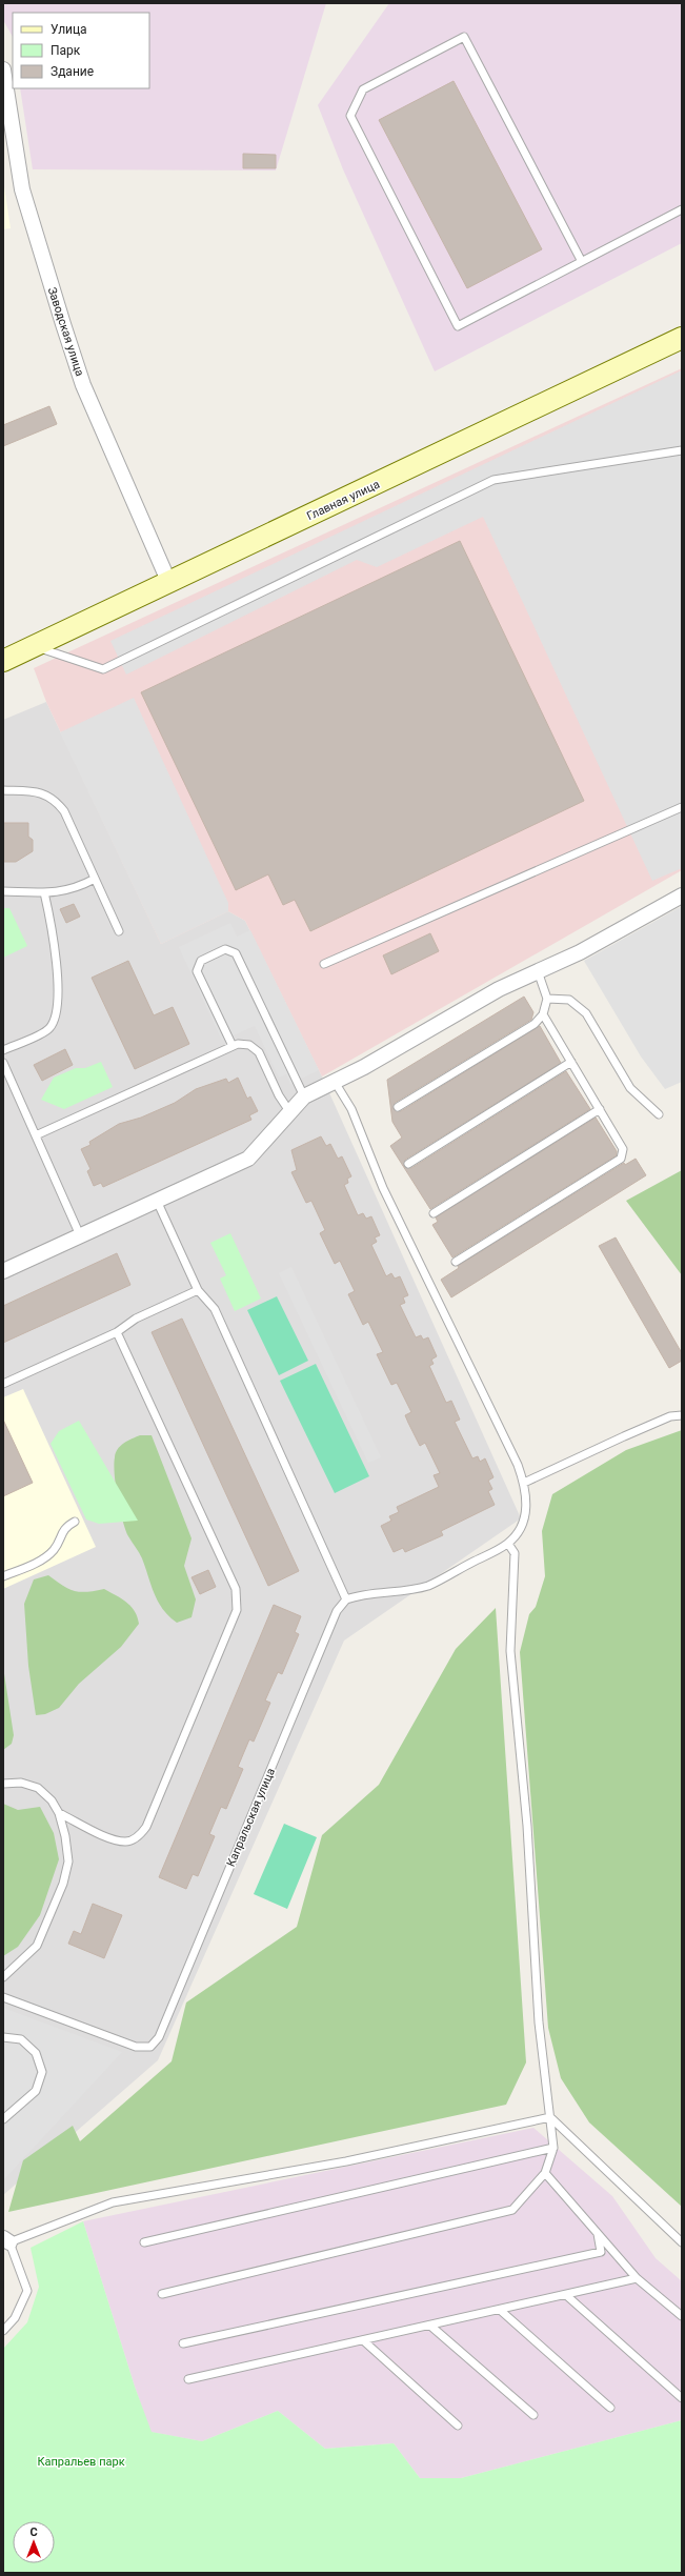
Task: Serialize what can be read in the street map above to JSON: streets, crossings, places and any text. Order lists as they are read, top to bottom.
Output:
{
  "streets": {
    "main road": ["Главная улица"],
    "street": ["Заводская улица"],
    "lane": ["Капральская улица"]
  },
  "crossings": [
    ["Заводская улица", "Главная улица"]
  ],
  "parks": ["Капральев парк"],
  "legend": ["Улица", "Парк", "Здание"],
  "north": "top"
}
